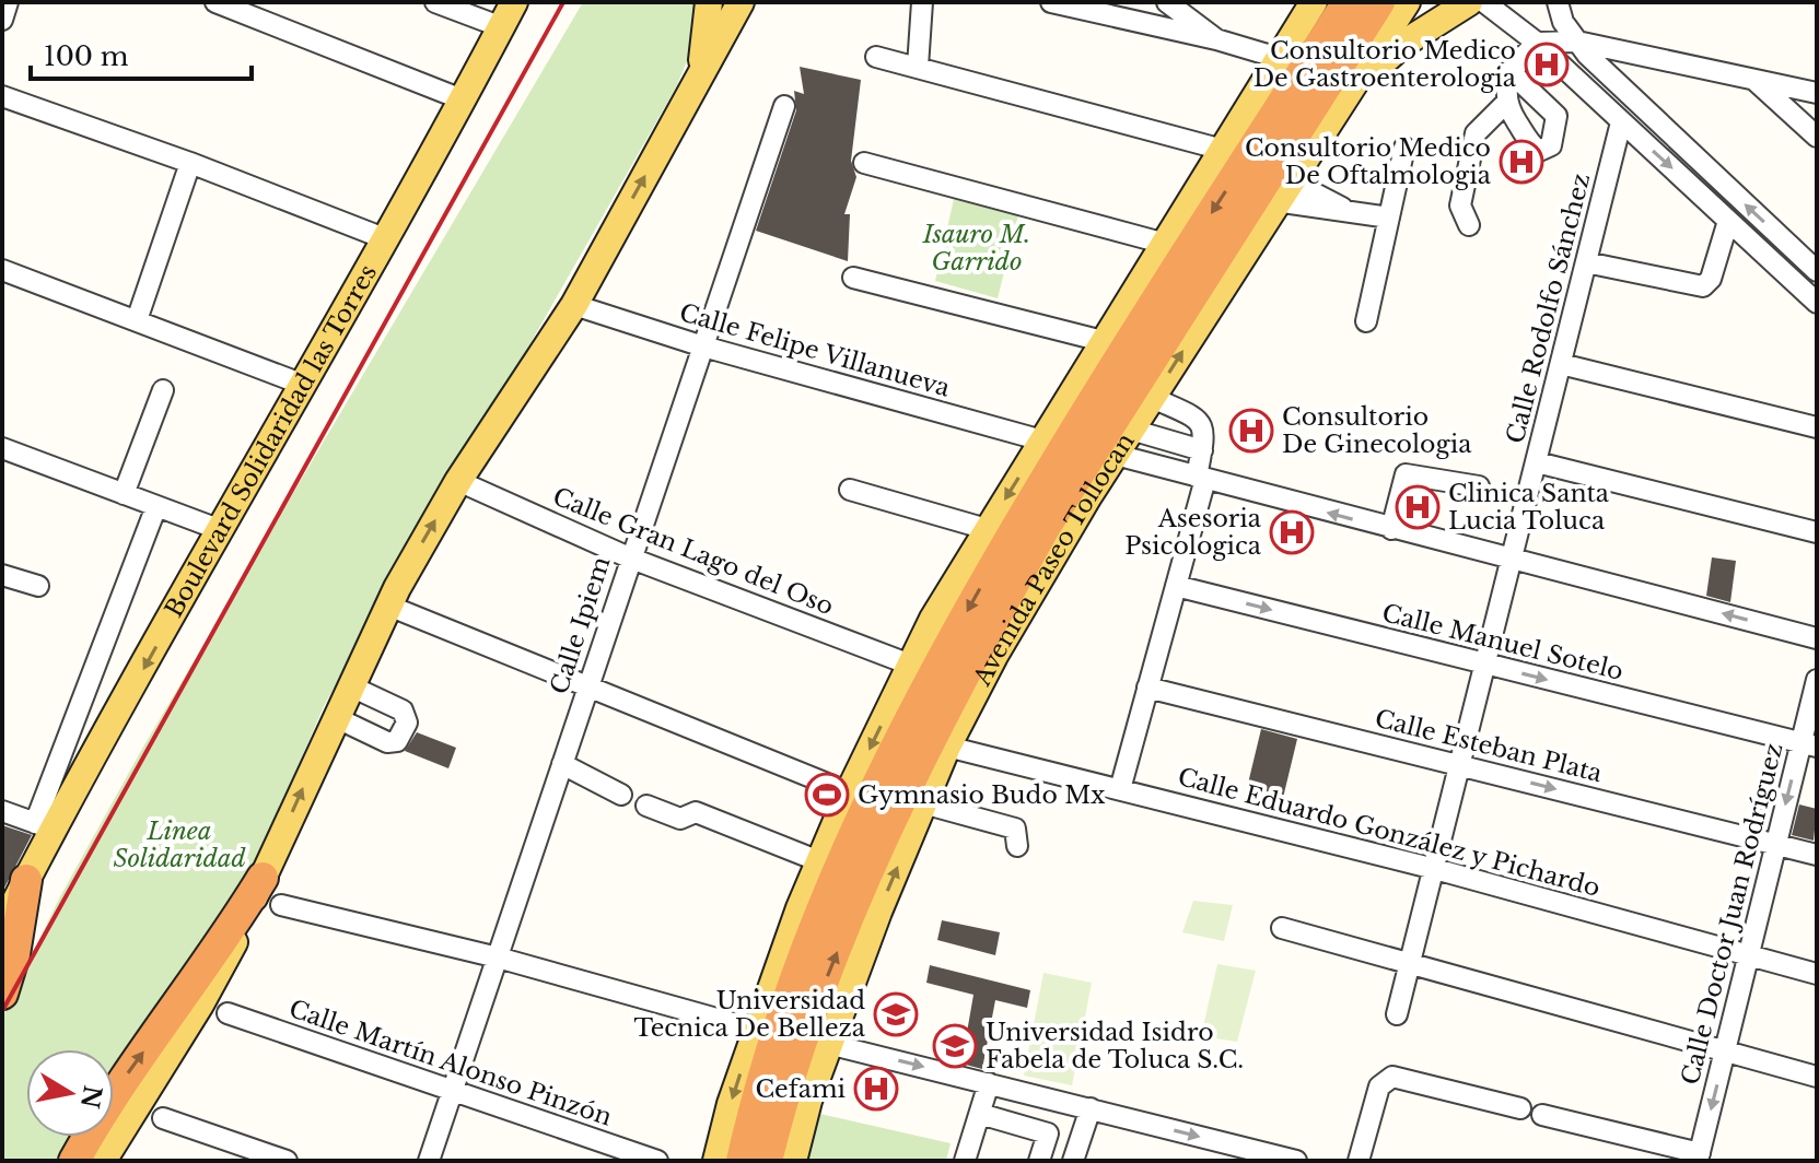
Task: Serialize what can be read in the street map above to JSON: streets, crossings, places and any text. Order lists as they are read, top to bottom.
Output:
{
  "streets": {
    "highway": ["Boulevard Solidaridad las Torres", "Avenida Paseo Tollocan"],
    "street": [
      "Calle Rodolfo Sánchez",
      "Calle Felipe Villanueva",
      "Calle Gran Lago del Oso",
      "Calle Ipiem",
      "Calle Manuel Sotelo",
      "Calle Esteban Plata",
      "Calle Eduardo González y Pichardo",
      "Calle Doctor Juan Rodríguez",
      "Calle Martín Alonso Pinzón"
    ]
  },
  "crossings": [
    ["Calle Rodolfo Sánchez", "Calle Manuel Sotelo"],
    ["Calle Rodolfo Sánchez", "Calle Esteban Plata"],
    ["Calle Rodolfo Sánchez", "Calle Eduardo González y Pichardo"],
    ["Calle Felipe Villanueva", "Avenida Paseo Tollocan"],
    ["Calle Felipe Villanueva", "Calle Ipiem"],
    ["Calle Gran Lago del Oso", "Avenida Paseo Tollocan"],
    ["Calle Gran Lago del Oso", "Calle Ipiem"],
    ["Avenida Paseo Tollocan", "Calle Eduardo González y Pichardo"],
    ["Calle Ipiem", "Calle Martín Alonso Pinzón"],
    ["Calle Manuel Sotelo", "Calle Doctor Juan Rodríguez"],
    ["Calle Esteban Plata", "Calle Doctor Juan Rodríguez"],
    ["Calle Eduardo González y Pichardo", "Calle Doctor Juan Rodríguez"]
  ],
  "one_way": ["Calle Esteban Plata", "Calle Doctor Juan Rodríguez"],
  "parks": ["Isauro M. Garrido", "Linea Solidaridad"],
  "places": {
    "hospital": [
      "Consultorio Medico De Gastroenterologia",
      "Consultorio Medico De Oftalmologia",
      "Consultorio De Ginecologia",
      "Clinica Santa Lucia Toluca",
      "Asesoria Psicologica",
      "Cefami"
    ],
    "sports": ["Gymnasio Budo Mx"],
    "school or university": ["Universidad Tecnica De Belleza", "Universidad Isidro Fabela de Toluca S.C."]
  },
  "scale_bar": "100 m",
  "north": "right"
}
